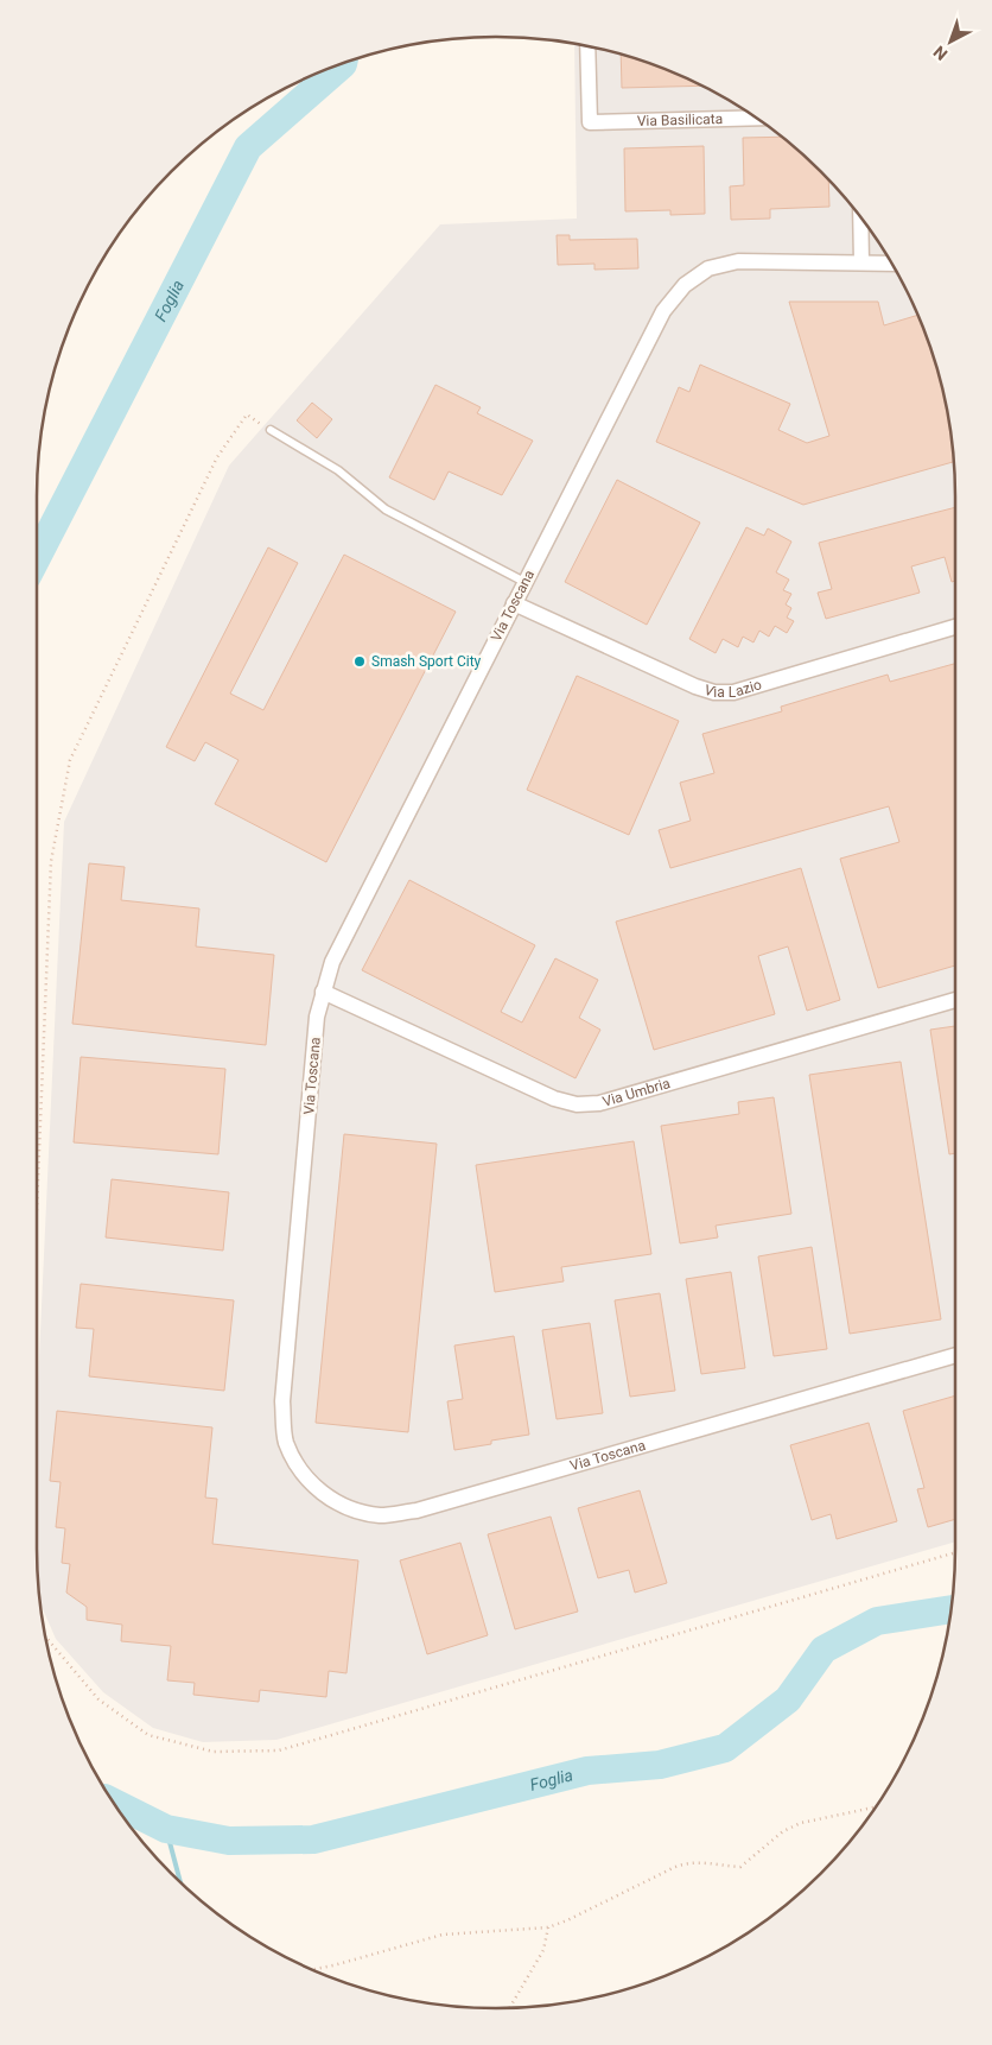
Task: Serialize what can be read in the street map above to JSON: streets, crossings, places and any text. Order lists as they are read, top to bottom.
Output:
{
  "streets": {
    "street": [
      "Via Basilicata",
      "Via Toscana",
      "Via Lazio",
      "Via Umbria"
    ]
  },
  "crossings": [
    ["Via Toscana", "Via Lazio"],
    ["Via Toscana", "Via Umbria"]
  ],
  "water": ["Foglia"],
  "places": ["Smash Sport City"],
  "north": "bottom left"
}
